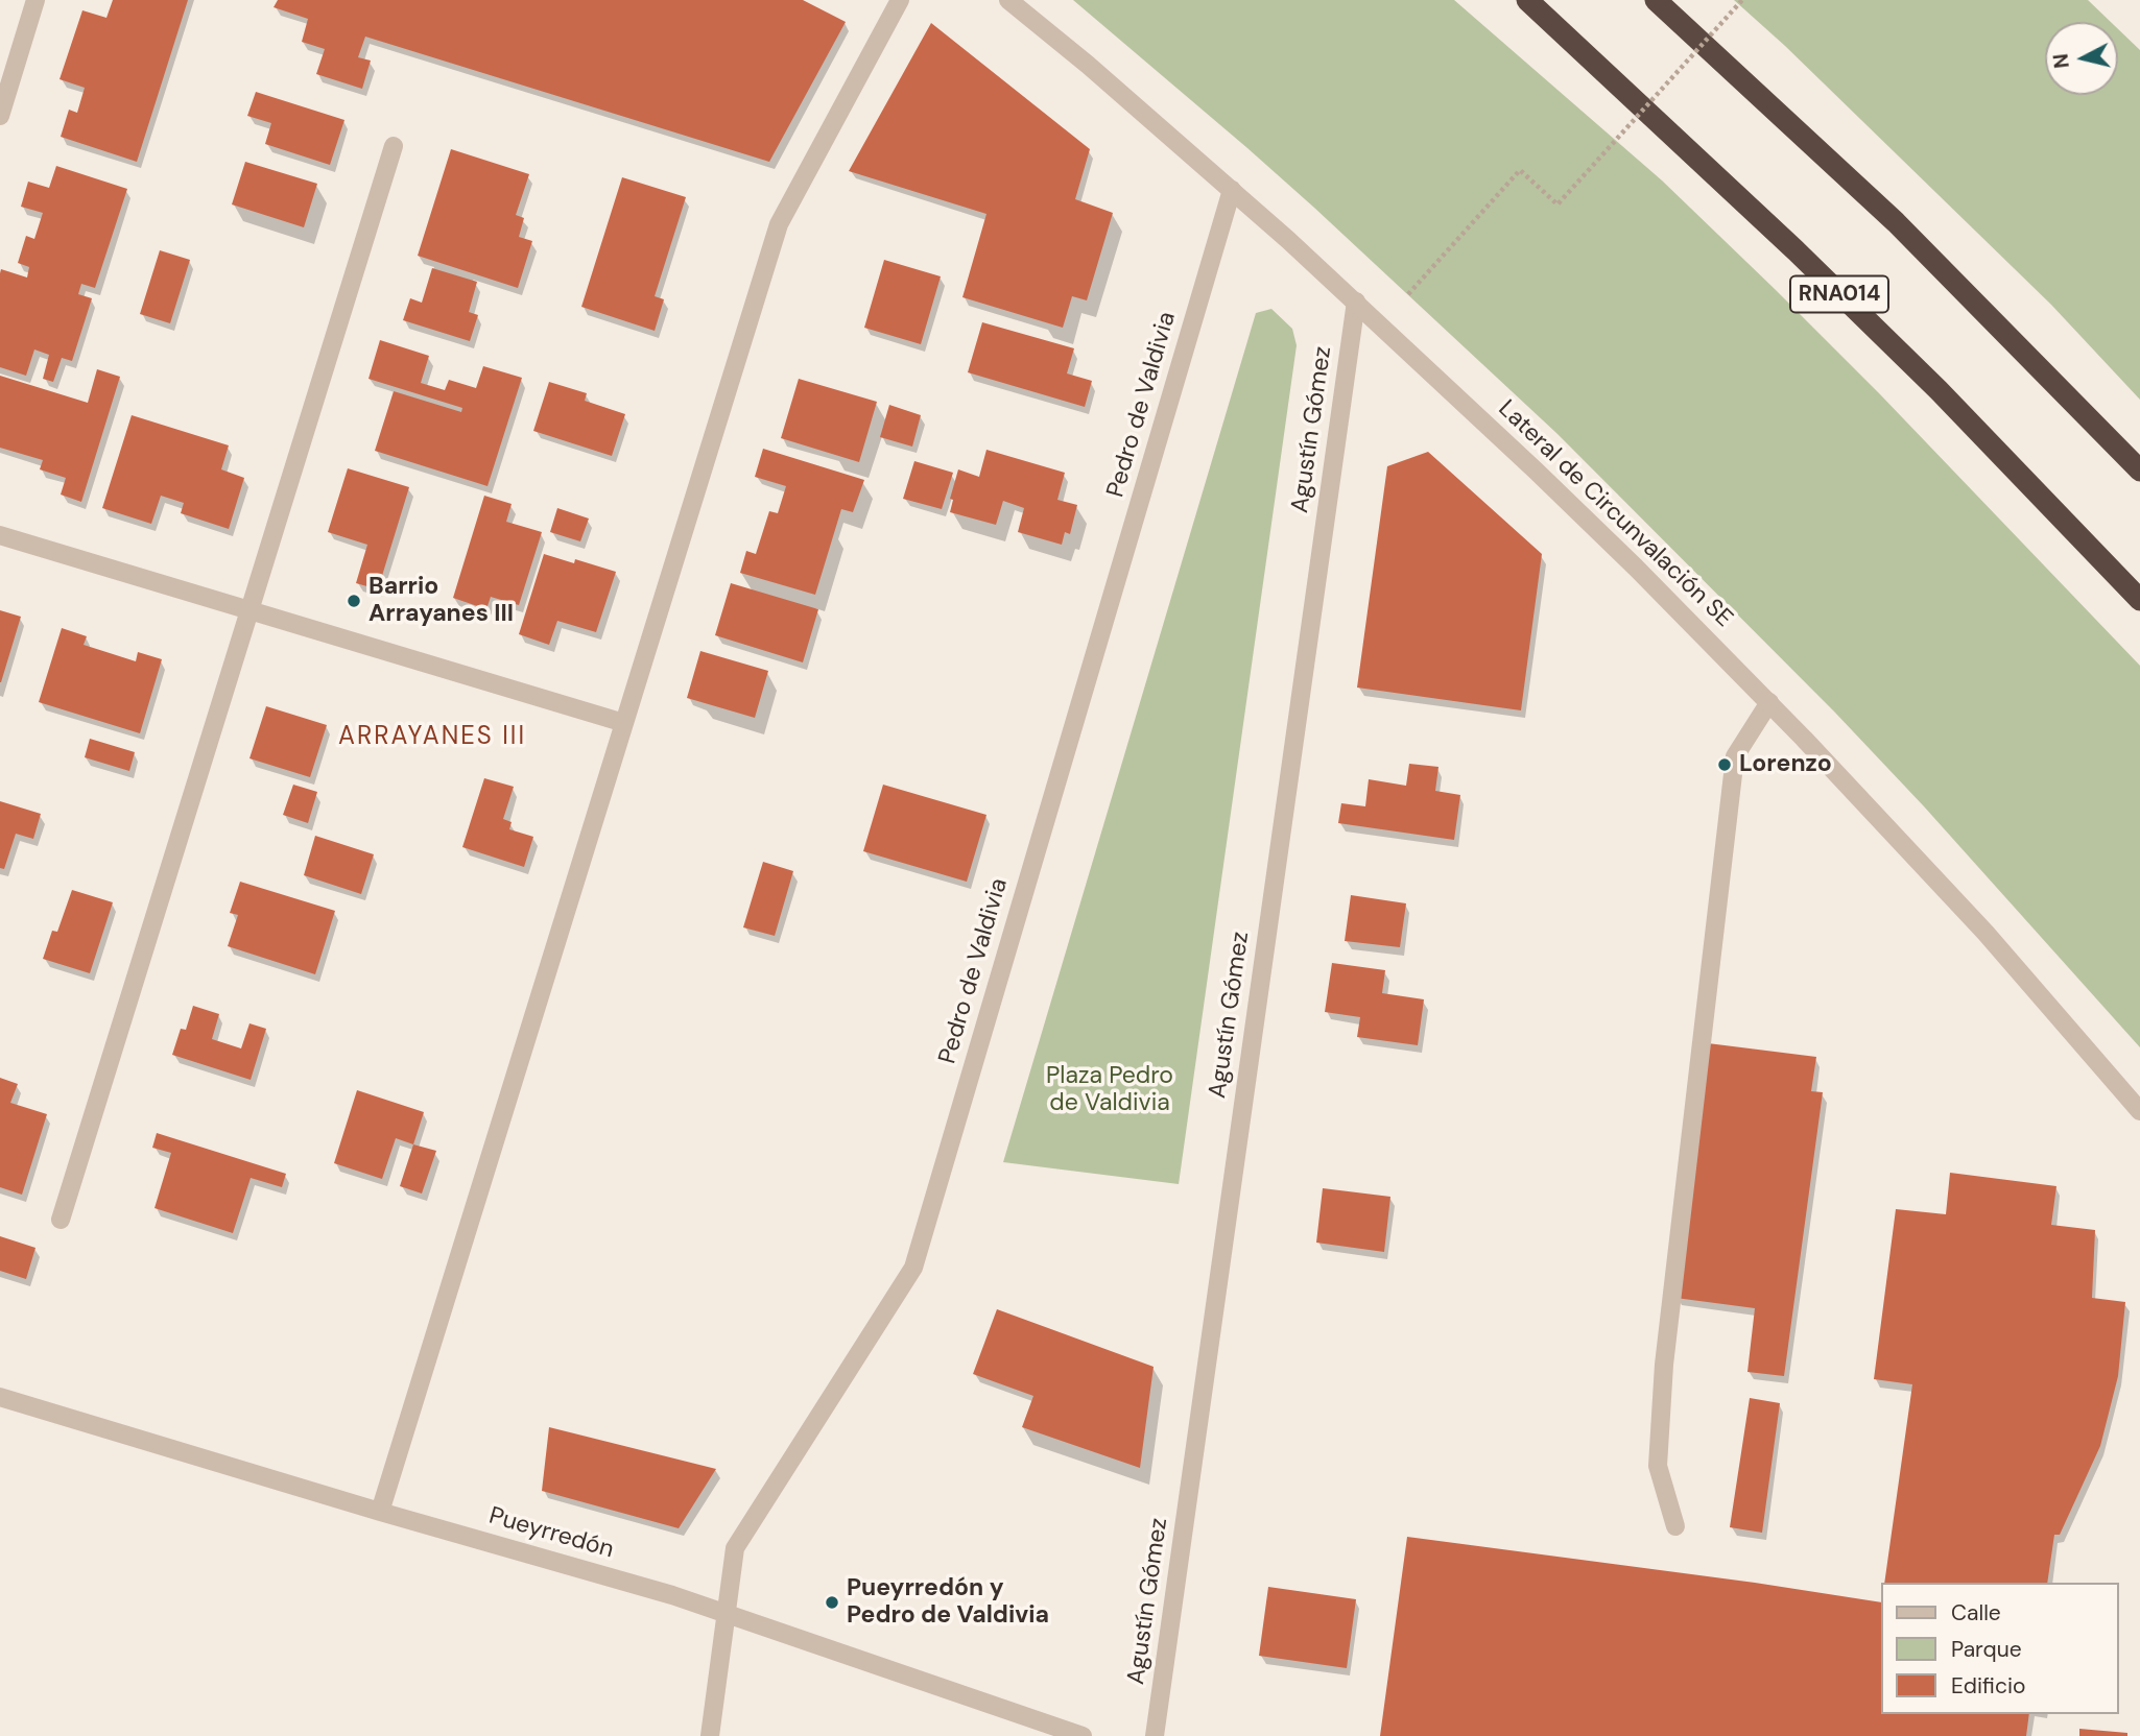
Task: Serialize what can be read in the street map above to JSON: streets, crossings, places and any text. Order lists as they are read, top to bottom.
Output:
{
  "streets": {
    "highway": ["RNA014"],
    "street": [
      "Pedro de Valdivia",
      "Agustín Gómez",
      "Lateral de Circunvalación SE",
      "Pueyrredón"
    ]
  },
  "crossings": [
    ["Pedro de Valdivia", "Lateral de Circunvalación SE"],
    ["Pedro de Valdivia", "Pueyrredón"],
    ["Agustín Gómez", "Lateral de Circunvalación SE"]
  ],
  "districts": ["ARRAYANES III"],
  "parks": ["Plaza Pedro de Valdivia"],
  "places": ["Barrio Arrayanes III", "Lorenzo", "Pueyrredón y Pedro de Valdivia"],
  "legend": ["Calle", "Parque", "Edificio"],
  "north": "left"
}
